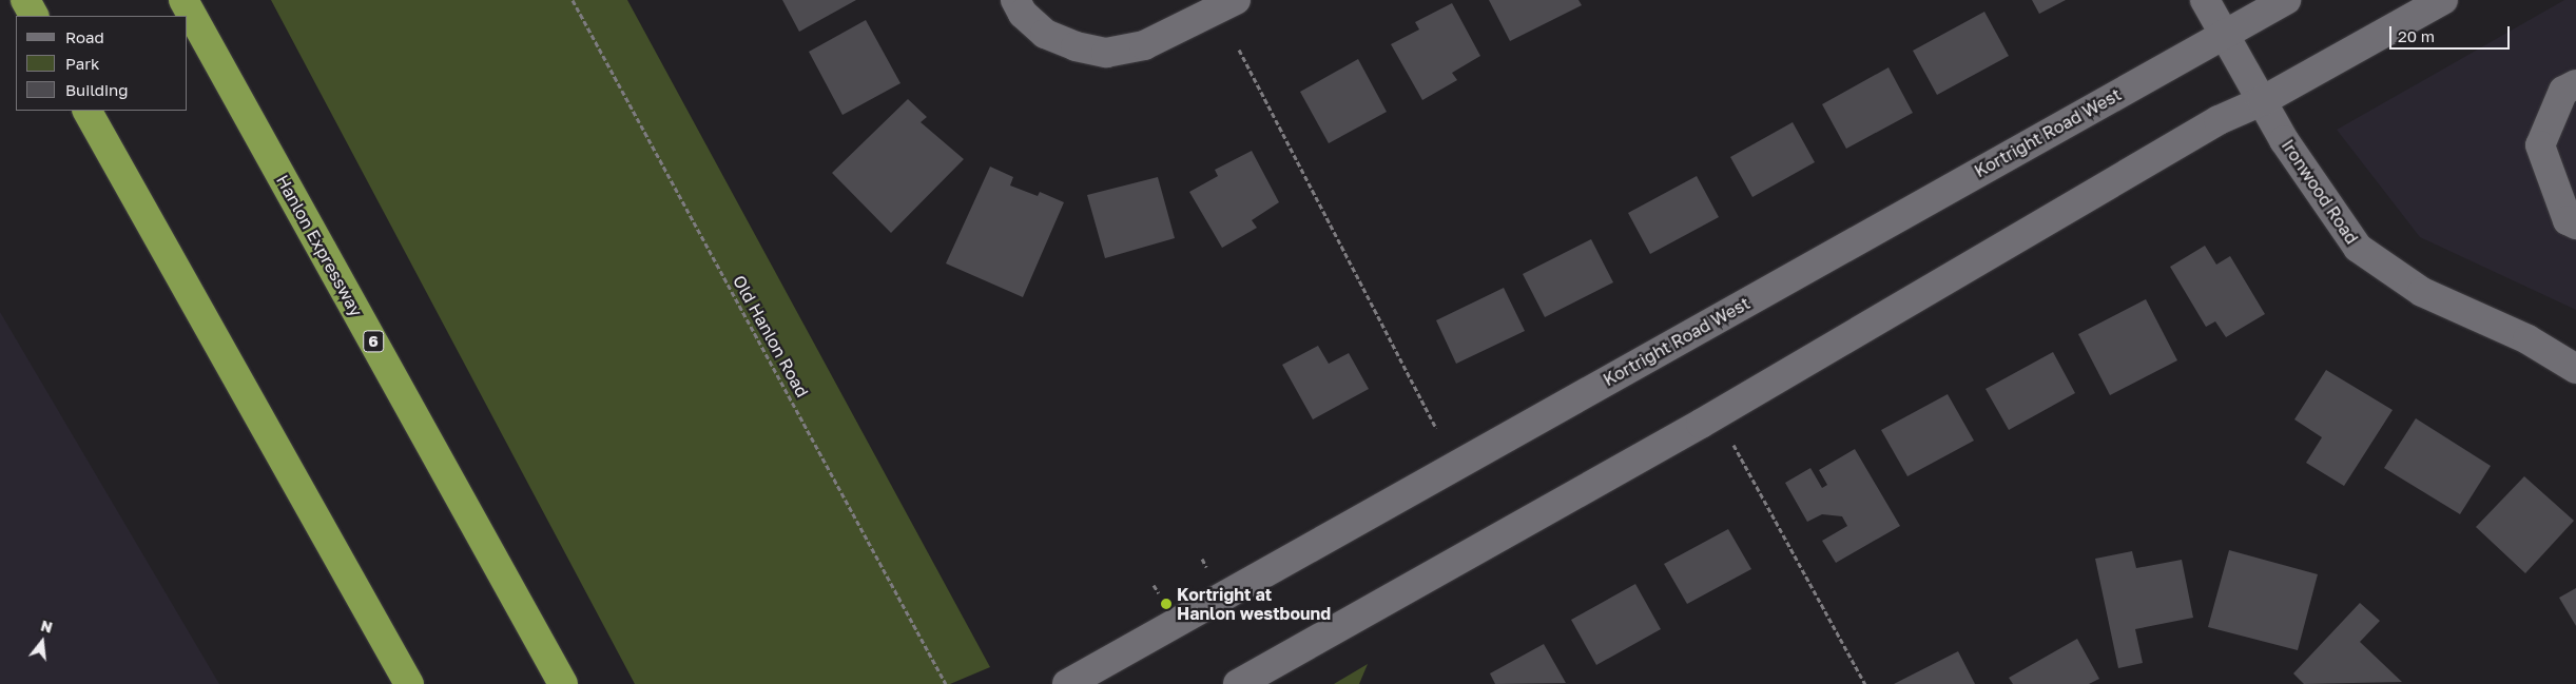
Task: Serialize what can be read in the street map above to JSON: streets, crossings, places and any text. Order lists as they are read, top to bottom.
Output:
{
  "streets": {
    "highway": ["Hanlon Expressway", "6"],
    "street": ["Kortright Road West", "Ironwood Road"],
    "path": ["Old Hanlon Road"]
  },
  "crossings": [
    ["Kortright Road West", "Ironwood Road"]
  ],
  "places": ["Kortright at Hanlon westbound"],
  "legend": ["Road", "Park", "Building"],
  "scale_bar": "20 m",
  "north": "top"
}
